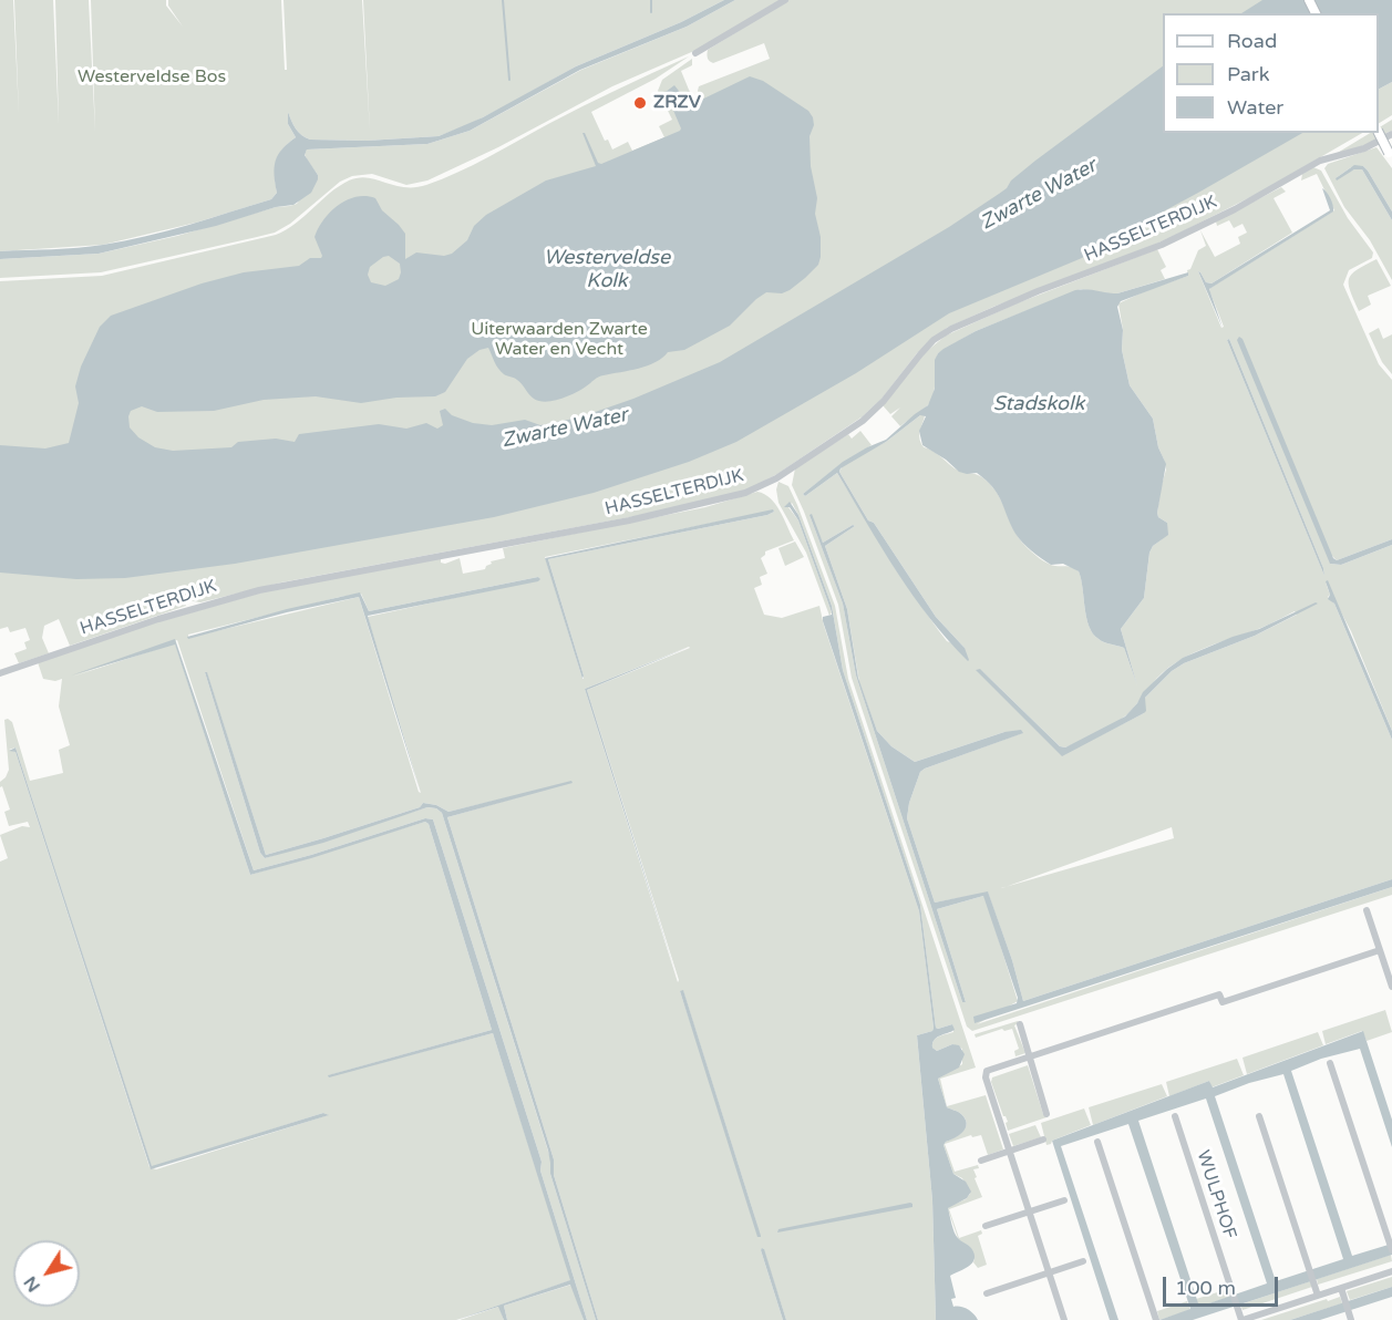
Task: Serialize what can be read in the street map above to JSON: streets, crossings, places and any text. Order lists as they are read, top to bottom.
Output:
{
  "streets": {
    "street": ["HASSELTERDIJK", "WULPHOF"]
  },
  "water": ["Zwarte Water", "Westerveldse Kolk", "Stadskolk"],
  "parks": ["Westerveldse Bos", "Uiterwaarden Zwarte Water en Vecht"],
  "places": ["ZRZV"],
  "legend": ["Road", "Park", "Water"],
  "scale_bar": "100 m",
  "north": "bottom left"
}
